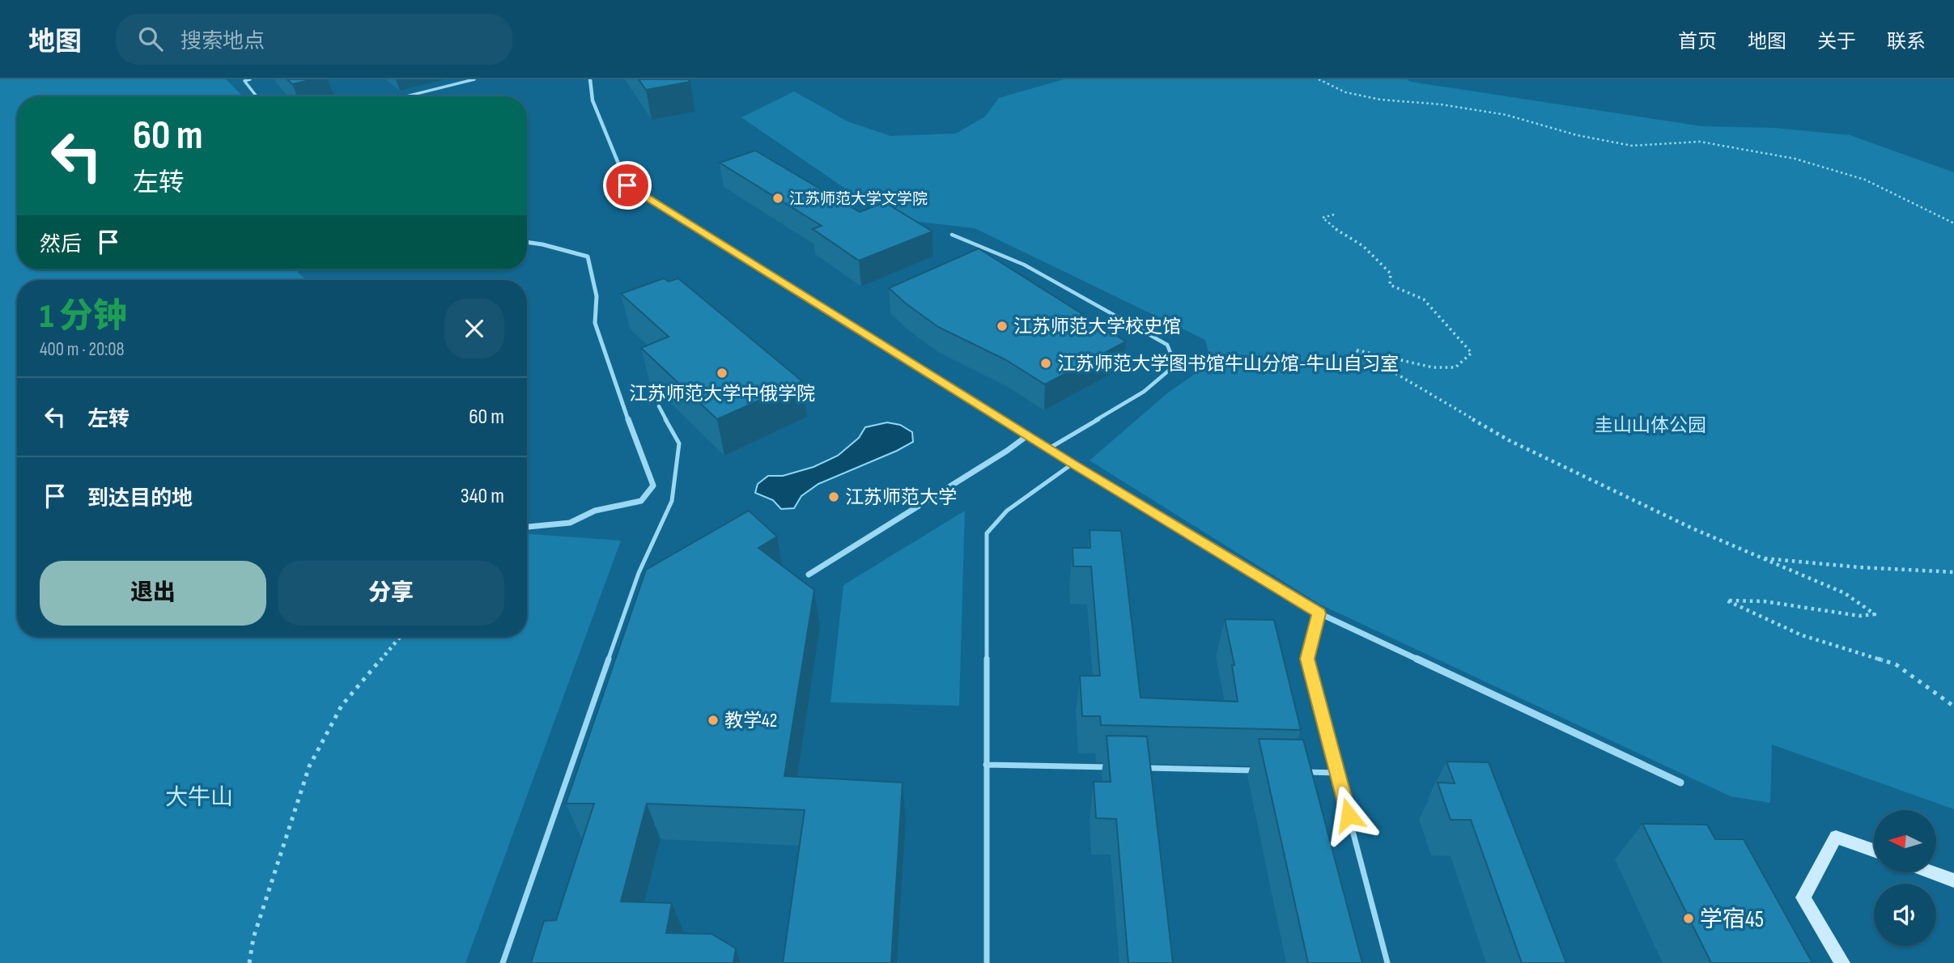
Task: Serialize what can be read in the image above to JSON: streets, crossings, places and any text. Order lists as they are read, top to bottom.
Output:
{
  "parks": ["圭山山体公园", "大牛山"],
  "places": [
    "江苏师范大学文学院",
    "江苏师范大学校史馆",
    "江苏师范大学图书馆牛山分馆-牛山自习室",
    "江苏师范大学中俄学院",
    "江苏师范大学",
    "教学42",
    "学宿45"
  ],
  "north": "left",
  "page": {
    "header": "地图",
    "search": "搜索地点",
    "nav": [
      "首页",
      "地图",
      "关于",
      "联系"
    ],
    "turn": ["60 m", "左转"],
    "then": "然后",
    "heading": ["1 分钟", "400 m · 20:08"],
    "list": [
      {
        "name": "左转",
        "value": "60 m"
      },
      {
        "name": "到达目的地",
        "value": "340 m"
      }
    ],
    "buttons": ["退出", "分享"]
  }
}
